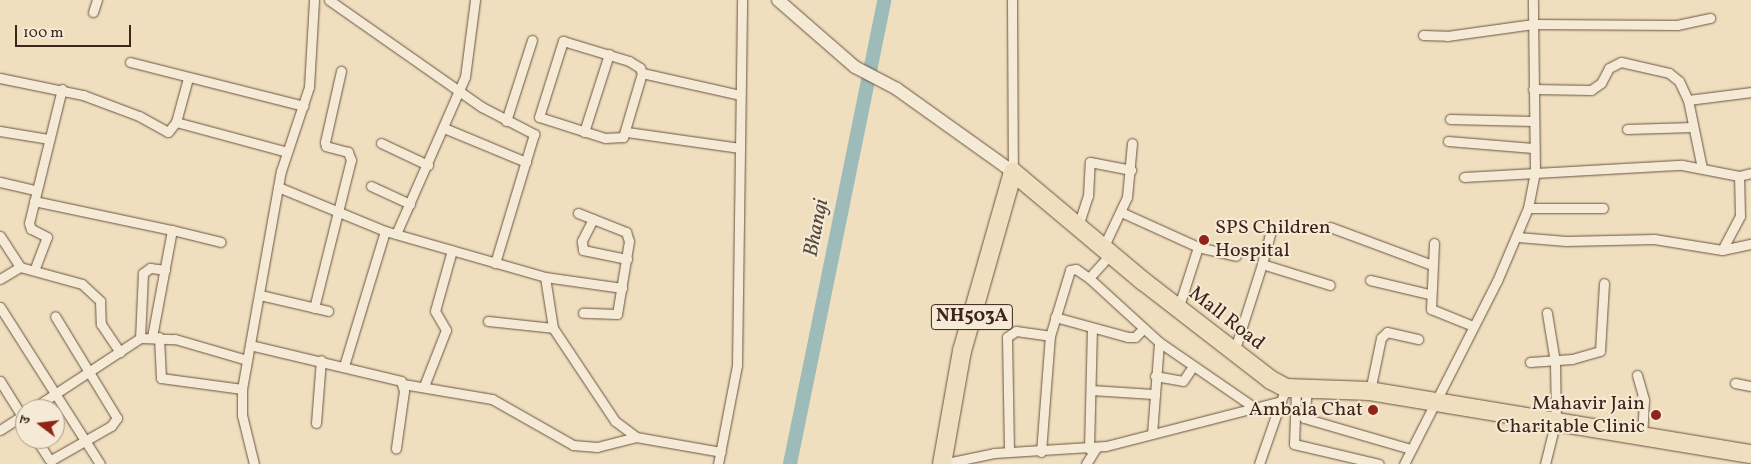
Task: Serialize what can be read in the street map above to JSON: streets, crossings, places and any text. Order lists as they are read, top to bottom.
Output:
{
  "streets": {
    "highway": ["NH503A", "Mall Road"]
  },
  "crossings": [
    ["NH503A", "Mall Road"]
  ],
  "water": ["Bhangi"],
  "places": ["SPS Children Hospital", "Ambala Chat", "Mahavir Jain Charitable Clinic"],
  "scale_bar": "100 m",
  "north": "left"
}
